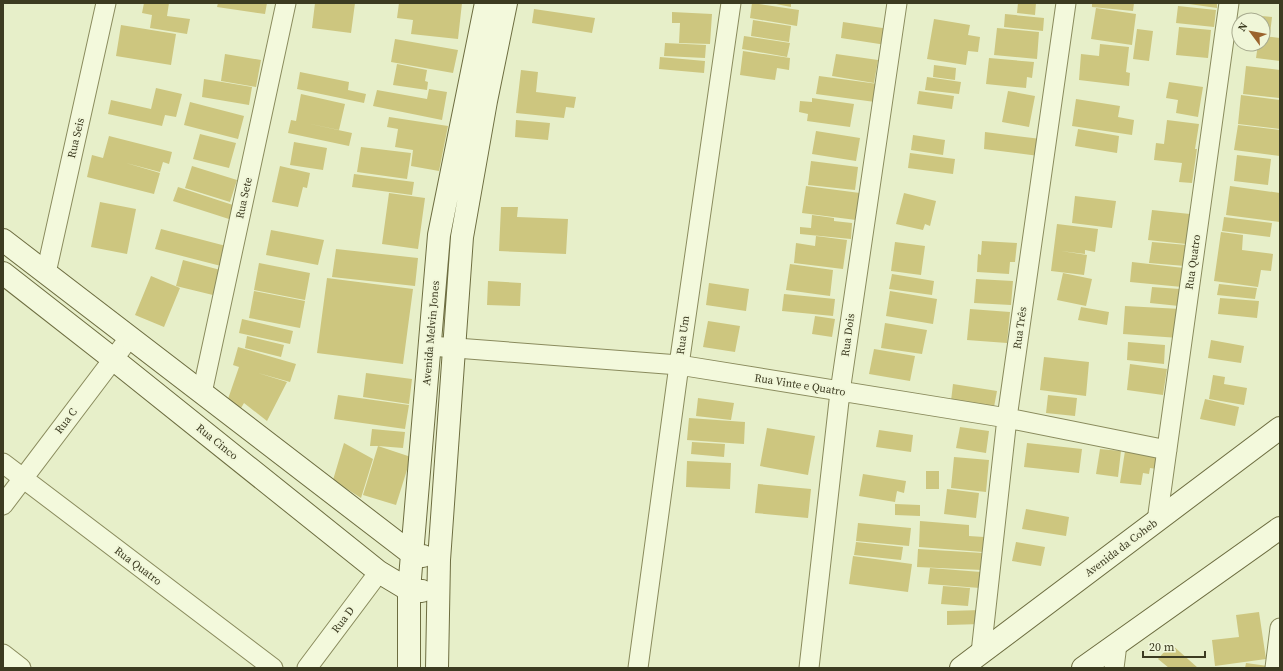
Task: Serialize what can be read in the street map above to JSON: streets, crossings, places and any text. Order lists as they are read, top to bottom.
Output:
{
  "streets": {
    "main road": ["Avenida Melvin Jones", "Rua Cinco", "Avenida da Coheb"],
    "street": [
      "Rua Seis",
      "Rua Sete",
      "Rua Quatro",
      "Rua Três",
      "Rua Um",
      "Rua Dois",
      "Rua Vinte e Quatro",
      "Rua C",
      "Rua D"
    ]
  },
  "crossings": [
    ["Rua Quatro", "Rua Vinte e Quatro"],
    ["Rua Quatro", "Rua C"],
    ["Rua Quatro", "Avenida da Coheb"],
    ["Rua Três", "Rua Vinte e Quatro"],
    ["Rua Três", "Avenida da Coheb"],
    ["Avenida Melvin Jones", "Rua Vinte e Quatro"],
    ["Avenida Melvin Jones", "Rua Cinco"],
    ["Rua Um", "Rua Vinte e Quatro"],
    ["Rua Dois", "Rua Vinte e Quatro"],
    ["Rua C", "Rua Cinco"],
    ["Rua Cinco", "Rua D"]
  ],
  "scale_bar": "20 m",
  "north": "top left"
}
